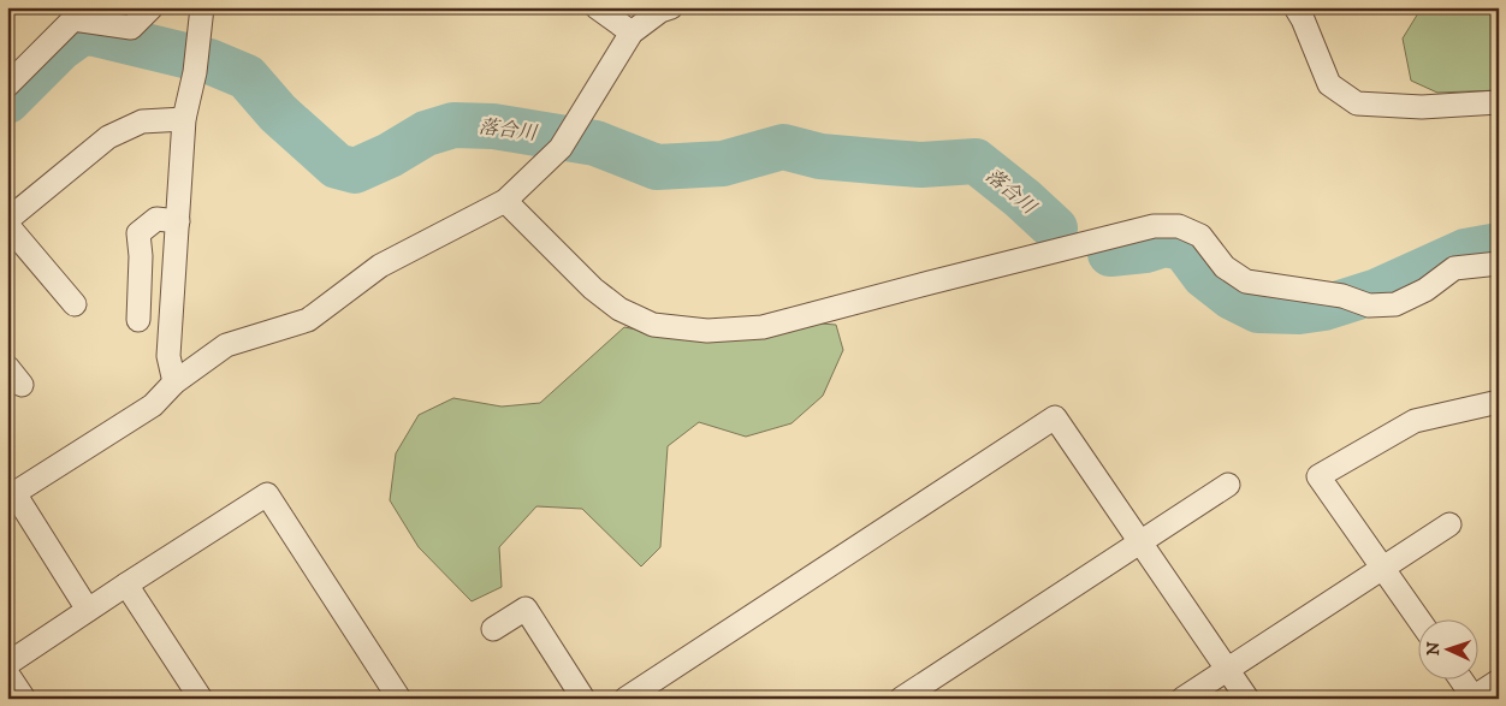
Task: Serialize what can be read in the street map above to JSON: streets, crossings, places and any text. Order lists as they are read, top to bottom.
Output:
{
  "water": ["落合川"],
  "north": "left"
}
